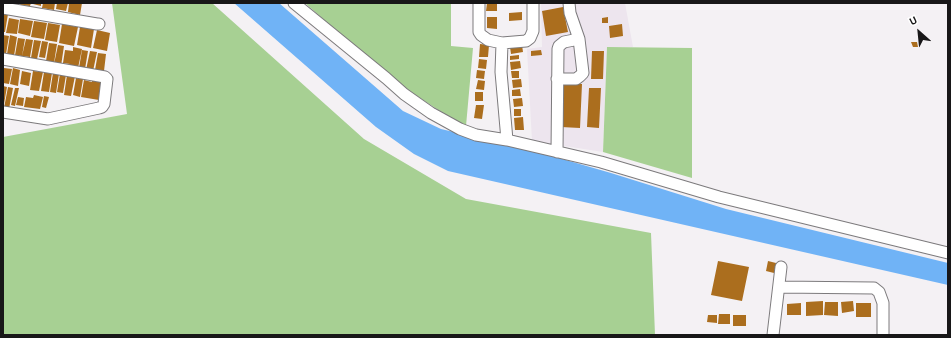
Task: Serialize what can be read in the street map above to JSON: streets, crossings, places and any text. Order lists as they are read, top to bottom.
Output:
{
  "north": "top left"
}
